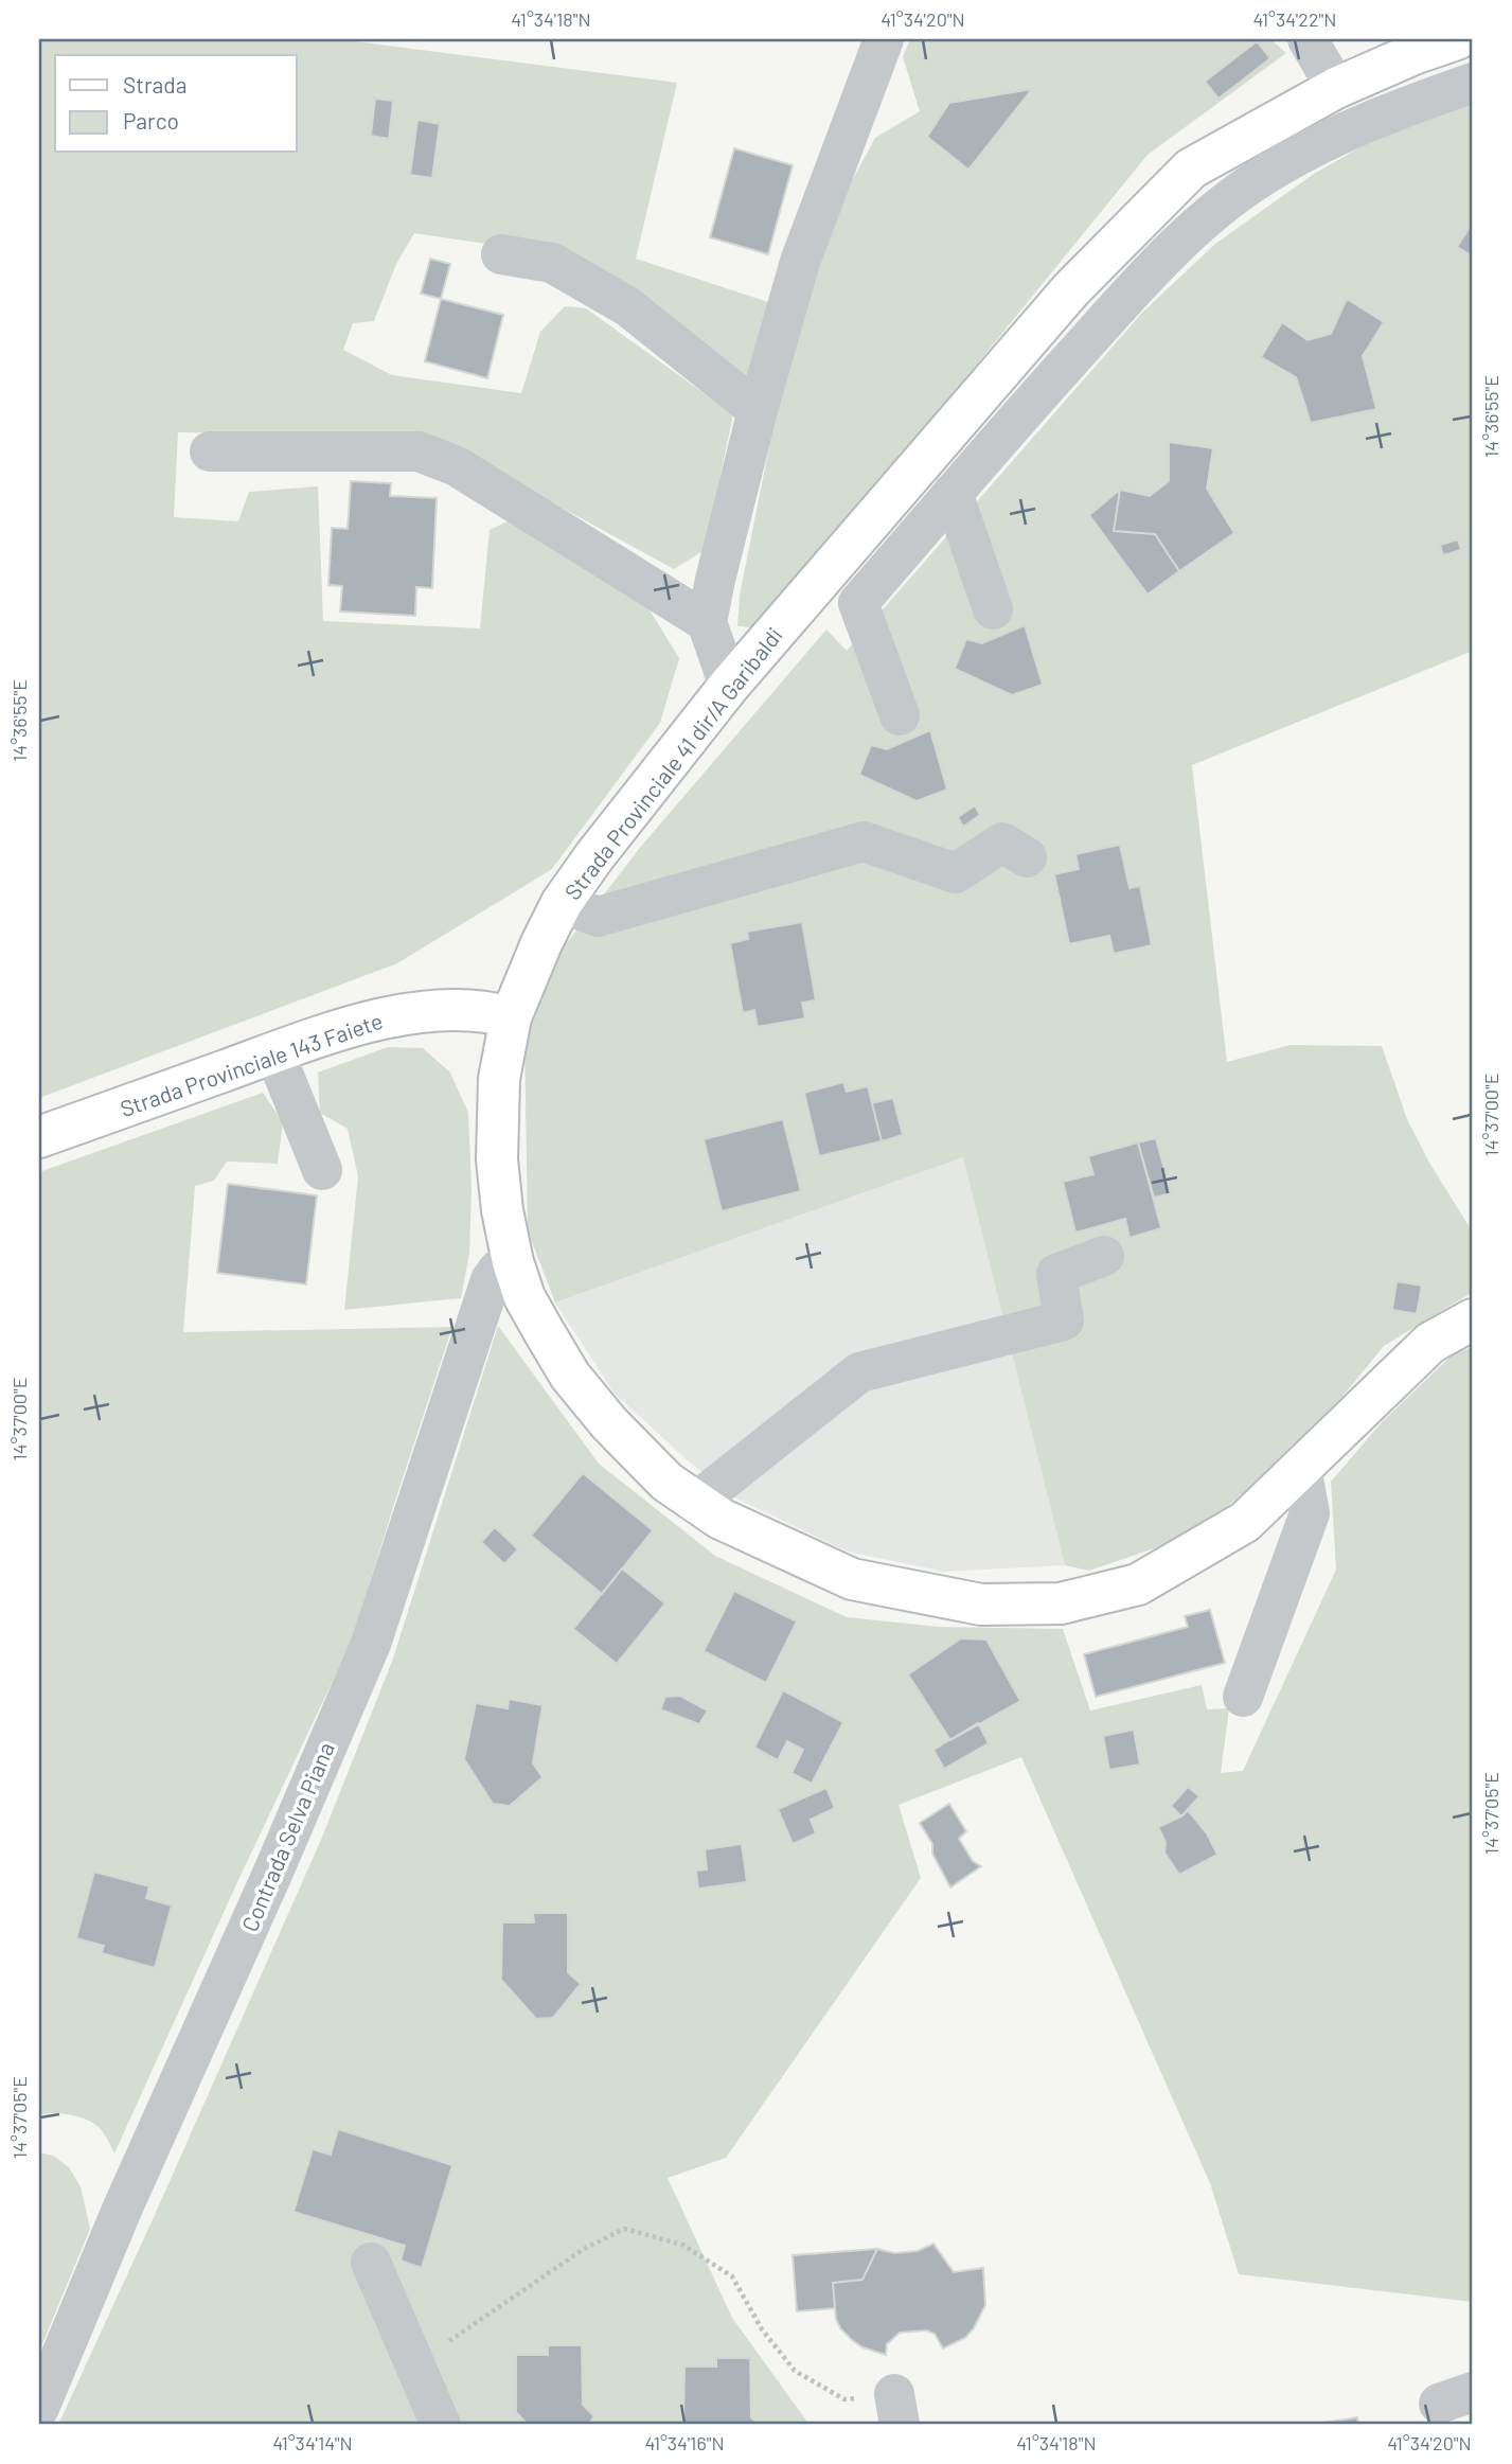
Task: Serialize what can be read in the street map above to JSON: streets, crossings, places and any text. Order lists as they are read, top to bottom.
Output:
{
  "streets": {
    "main road": ["Strada Provinciale 41 dir/A Garibaldi", "Strada Provinciale 143 Faiete"],
    "street": ["Contrada Selva Piana"]
  },
  "crossings": [
    ["Strada Provinciale 41 dir/A Garibaldi", "Strada Provinciale 143 Faiete"],
    ["Strada Provinciale 41 dir/A Garibaldi", "Contrada Selva Piana"]
  ],
  "legend": ["Strada", "Parco"],
  "coordinates": [
    "41°34'18\"N",
    "41°34'20\"N",
    "41°34'22\"N",
    "14°36'55\"E",
    "14°37'00\"E",
    "14°37'05\"E",
    "41°34'14\"N",
    "41°34'16\"N"
  ]
}
